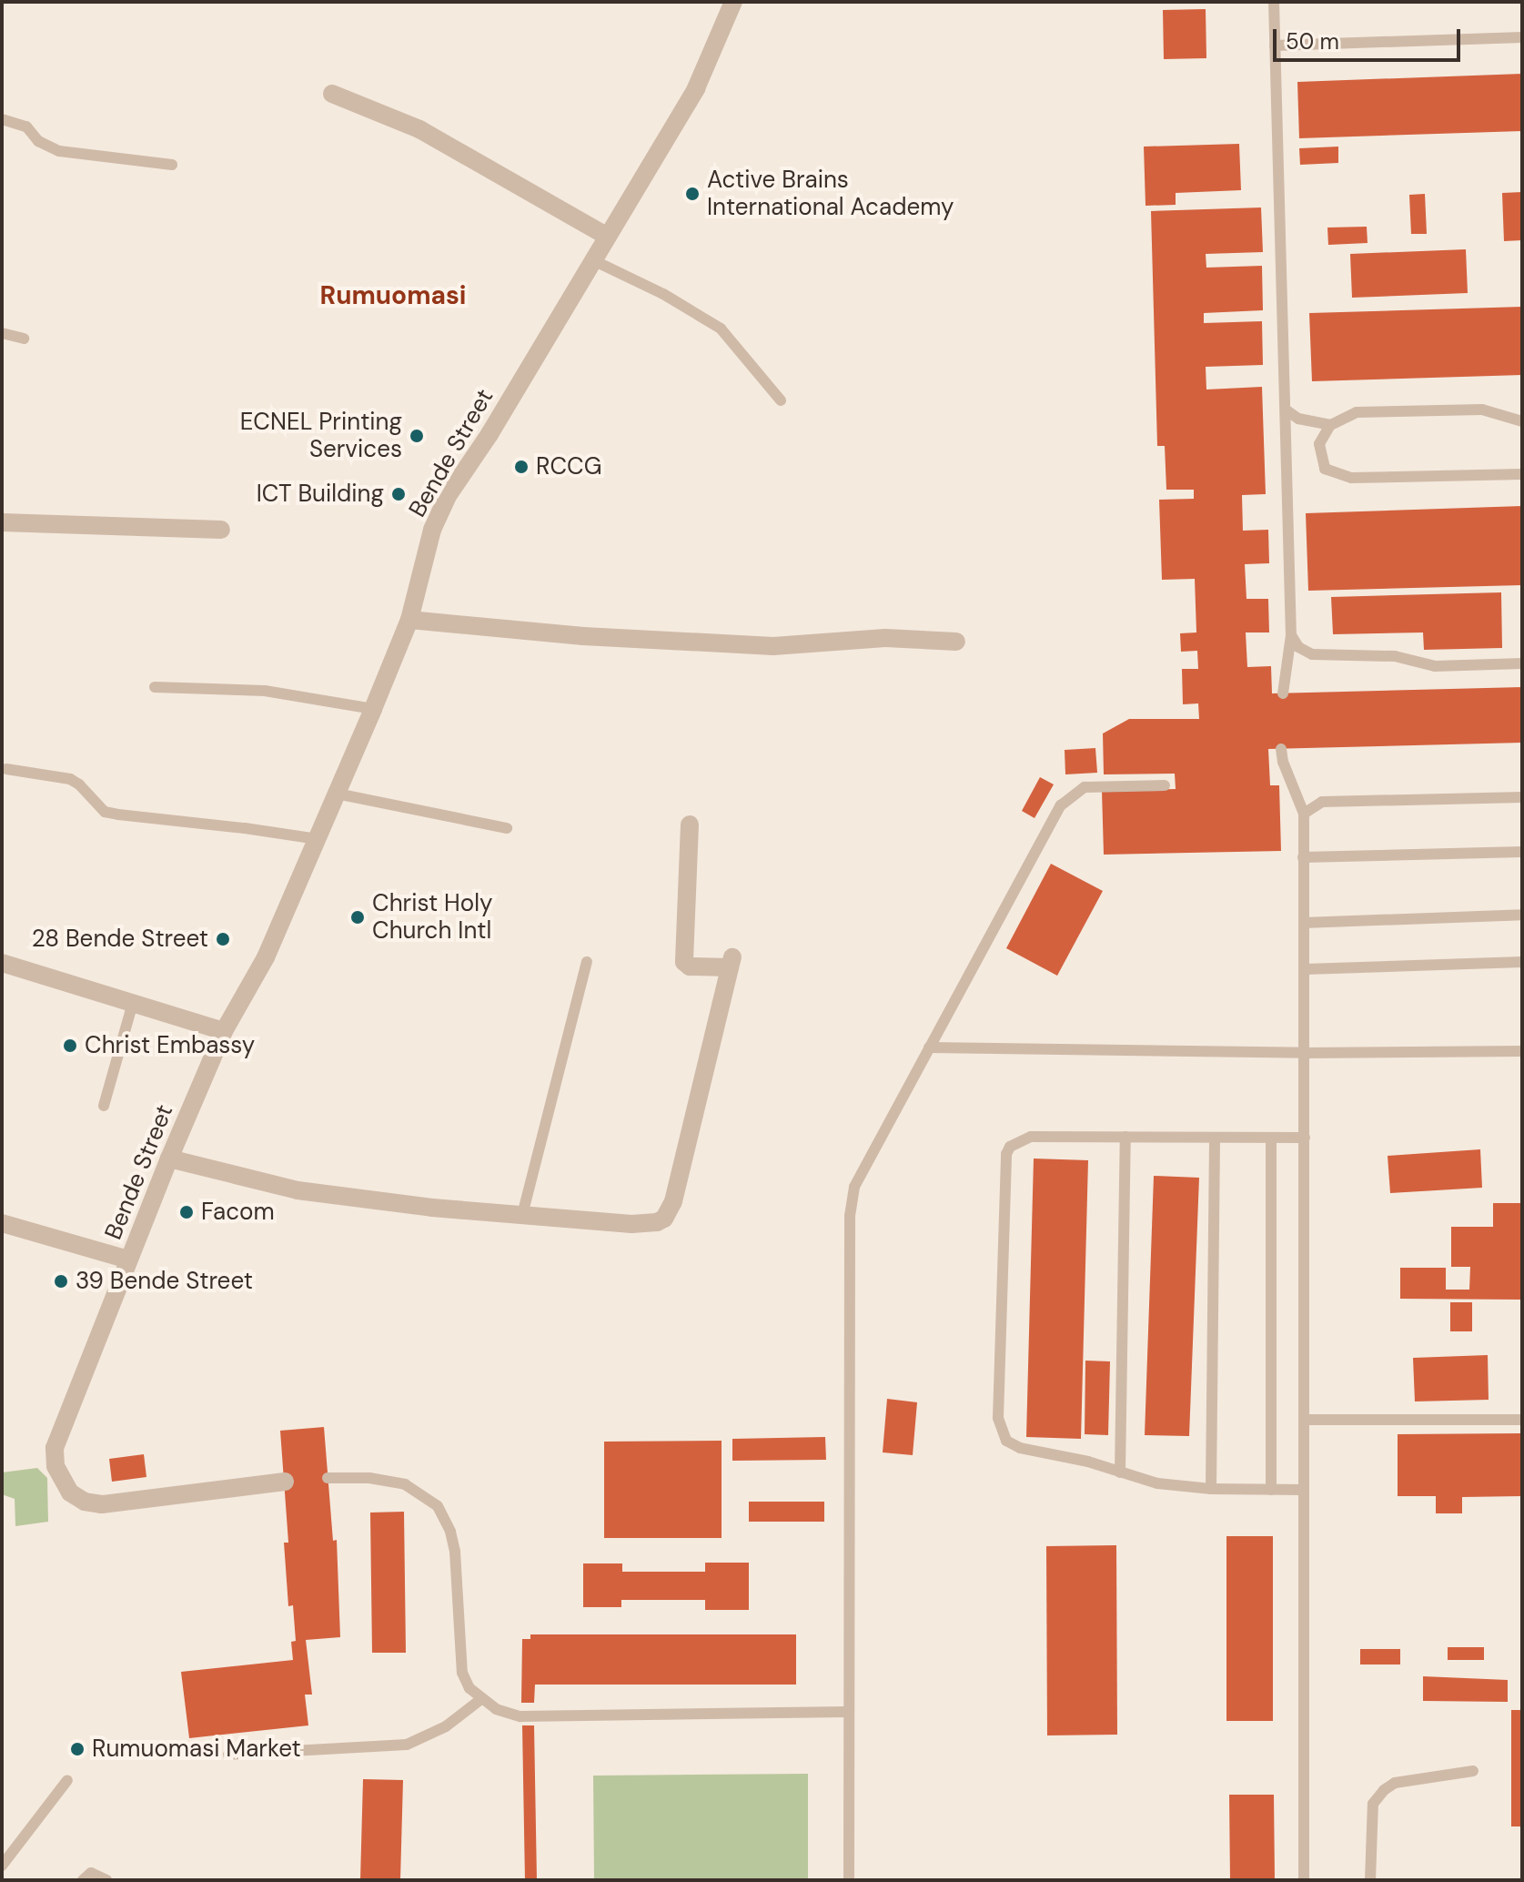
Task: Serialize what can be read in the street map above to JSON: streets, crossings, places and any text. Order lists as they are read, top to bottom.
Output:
{
  "streets": {
    "street": ["Bende Street"]
  },
  "districts": ["Rumuomasi"],
  "places": [
    "Active Brains International Academy",
    "ECNEL Printing Services",
    "RCCG",
    "ICT Building",
    "Christ Holy Church Intl",
    "28 Bende Street",
    "Christ Embassy",
    "Facom",
    "39 Bende Street",
    "Rumuomasi Market"
  ],
  "scale_bar": "50 m"
}
